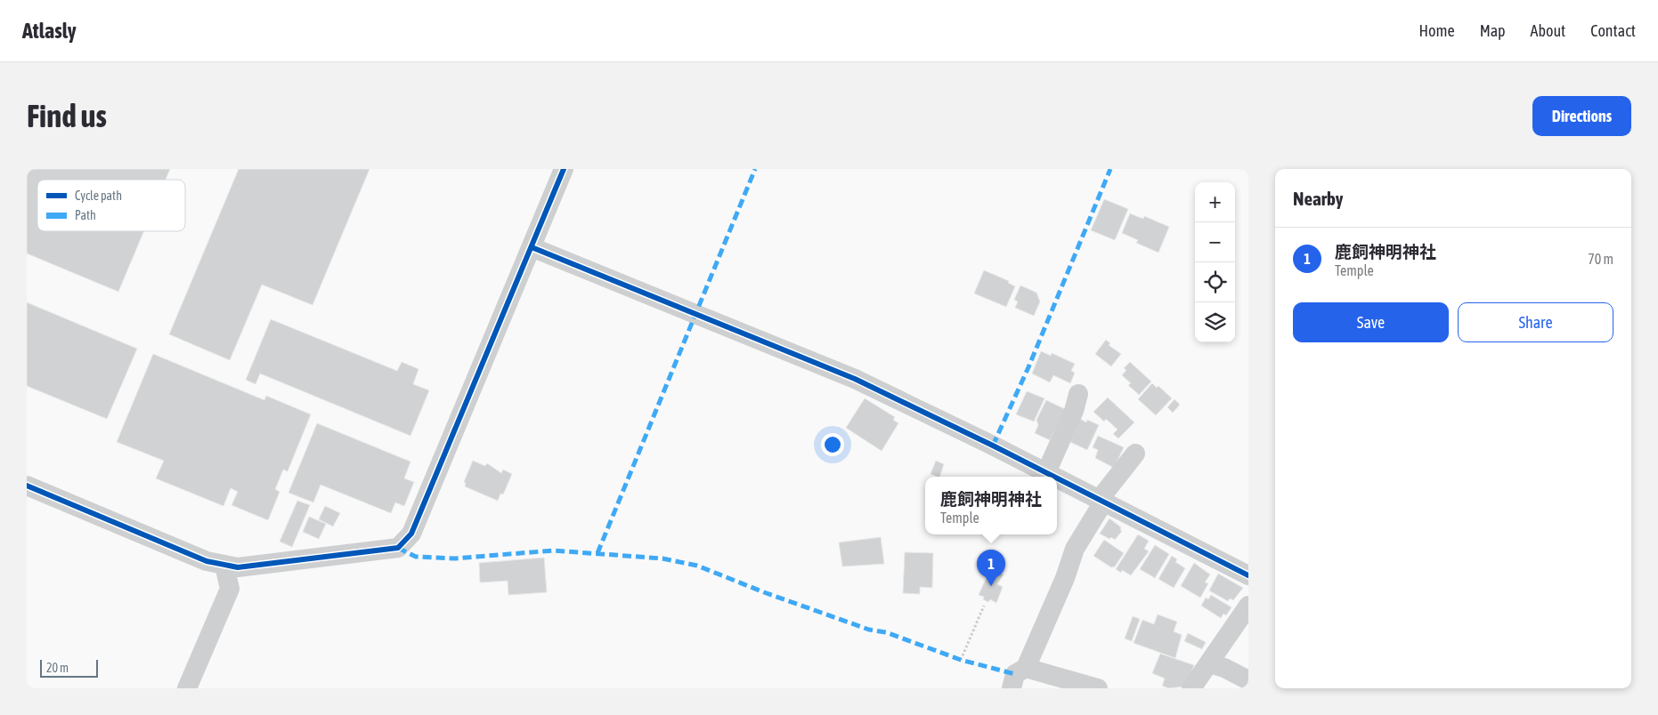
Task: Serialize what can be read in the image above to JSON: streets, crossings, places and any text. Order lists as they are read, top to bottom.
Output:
{
  "legend": ["Cycle path", "Path"],
  "scale_bar": "20 m",
  "page": {
    "header": "Atlasly",
    "nav": [
      "Home",
      "Map",
      "About",
      "Contact"
    ],
    "buttons": [
      "Directions",
      ["Save", "Share"]
    ],
    "title": "Find us",
    "heading": "Nearby",
    "map_buttons": ["+", "−"],
    "list": [
      {
        "mark": "1",
        "name": "鹿飼神明神社",
        "note": "Temple",
        "value": "70 m"
      }
    ],
    "popup": ["鹿飼神明神社", "Temple"],
    "pins": "1",
    "scale": "20 m"
  }
}
